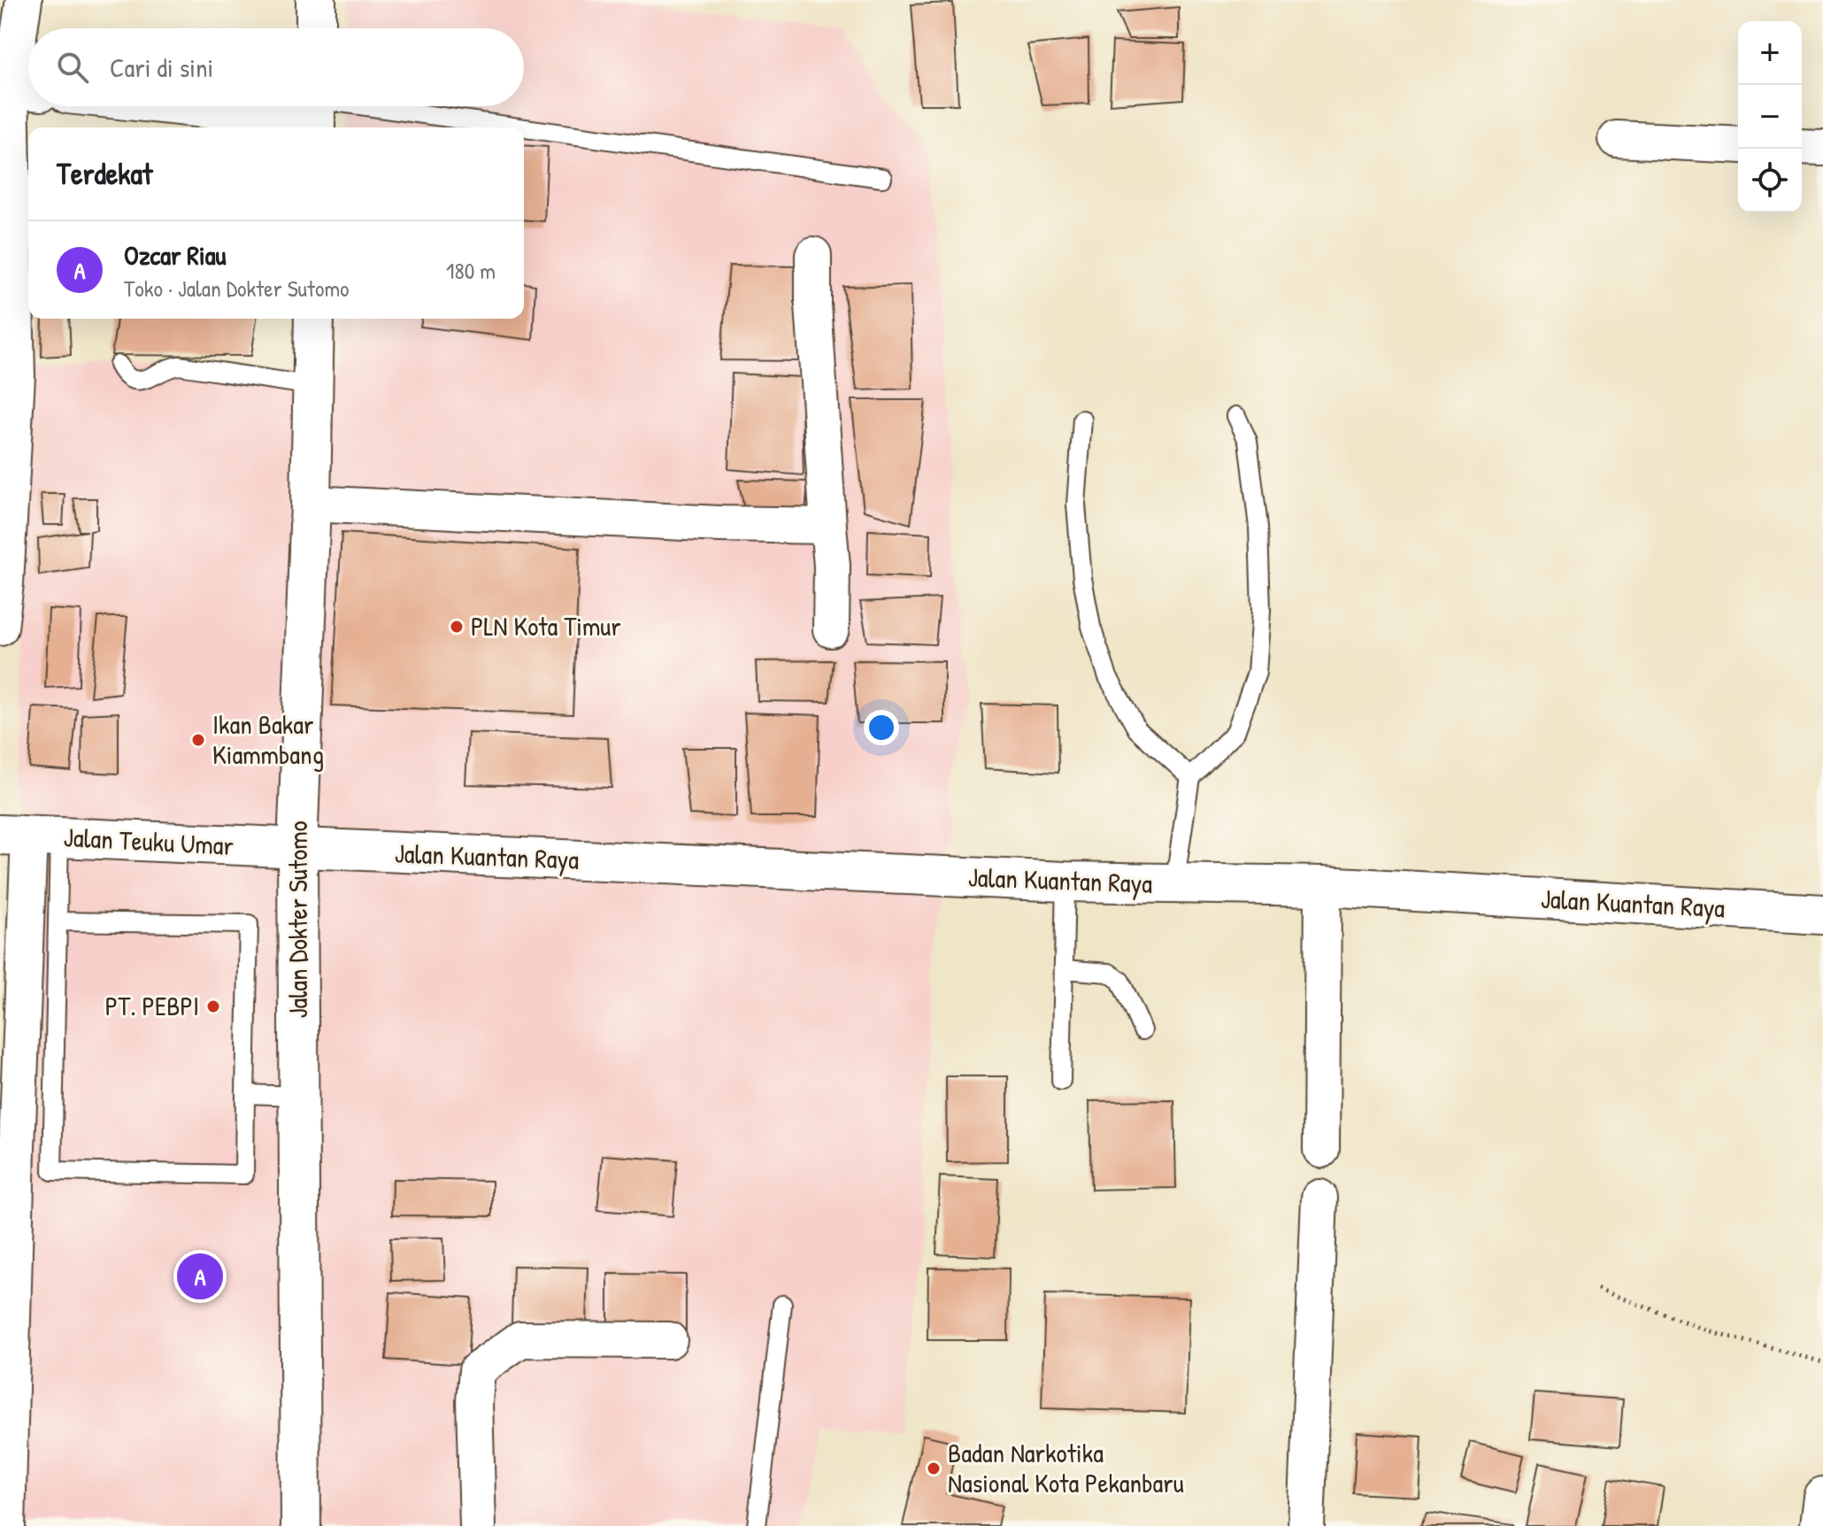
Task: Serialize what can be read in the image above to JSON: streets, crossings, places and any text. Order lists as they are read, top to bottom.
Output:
{
  "streets": {
    "street": ["Jalan Teuku Umar", "Jalan Kuantan Raya", "Jalan Dokter Sutomo"]
  },
  "crossings": [
    ["Jalan Teuku Umar", "Jalan Kuantan Raya"],
    ["Jalan Teuku Umar", "Jalan Dokter Sutomo"],
    ["Jalan Kuantan Raya", "Jalan Dokter Sutomo"]
  ],
  "places": [
    "PLN Kota Timur",
    "Ikan Bakar Kiammbang",
    "PT. PEBPI",
    "Badan Narkotika Nasional Kota Pekanbaru"
  ],
  "page": {
    "map_buttons": ["+", "−"],
    "search": "Cari di sini",
    "heading": "Terdekat",
    "list": [
      {
        "mark": "A",
        "name": "Ozcar Riau",
        "note": "Toko · Jalan Dokter Sutomo",
        "value": "180 m"
      }
    ],
    "pins": "A"
  }
}
